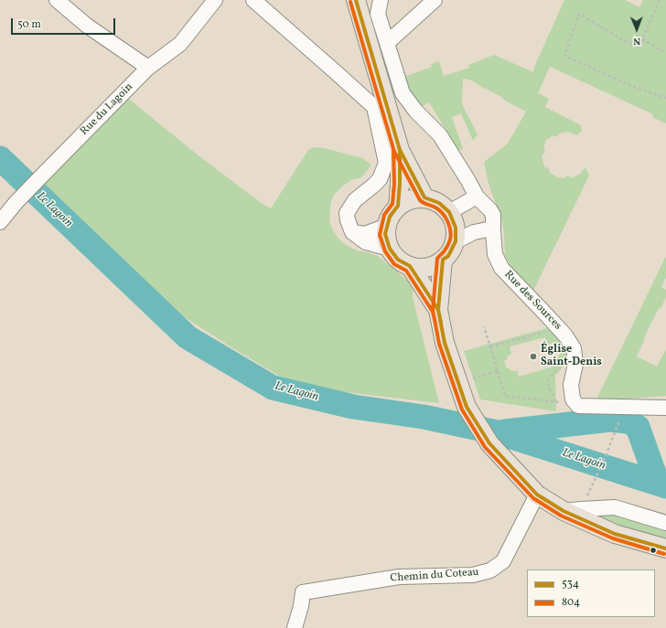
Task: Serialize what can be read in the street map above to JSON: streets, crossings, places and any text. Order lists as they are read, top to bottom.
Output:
{
  "streets": {
    "street": ["Rue du Lagoin", "Rue des Sources", "Chemin du Coteau"]
  },
  "water": ["Le Lagoin"],
  "places": ["Église Saint-Denis"],
  "lines": ["transit line 534", "transit line 804"],
  "legend": ["534", "804"],
  "scale_bar": "50 m",
  "north": "bottom"
}
